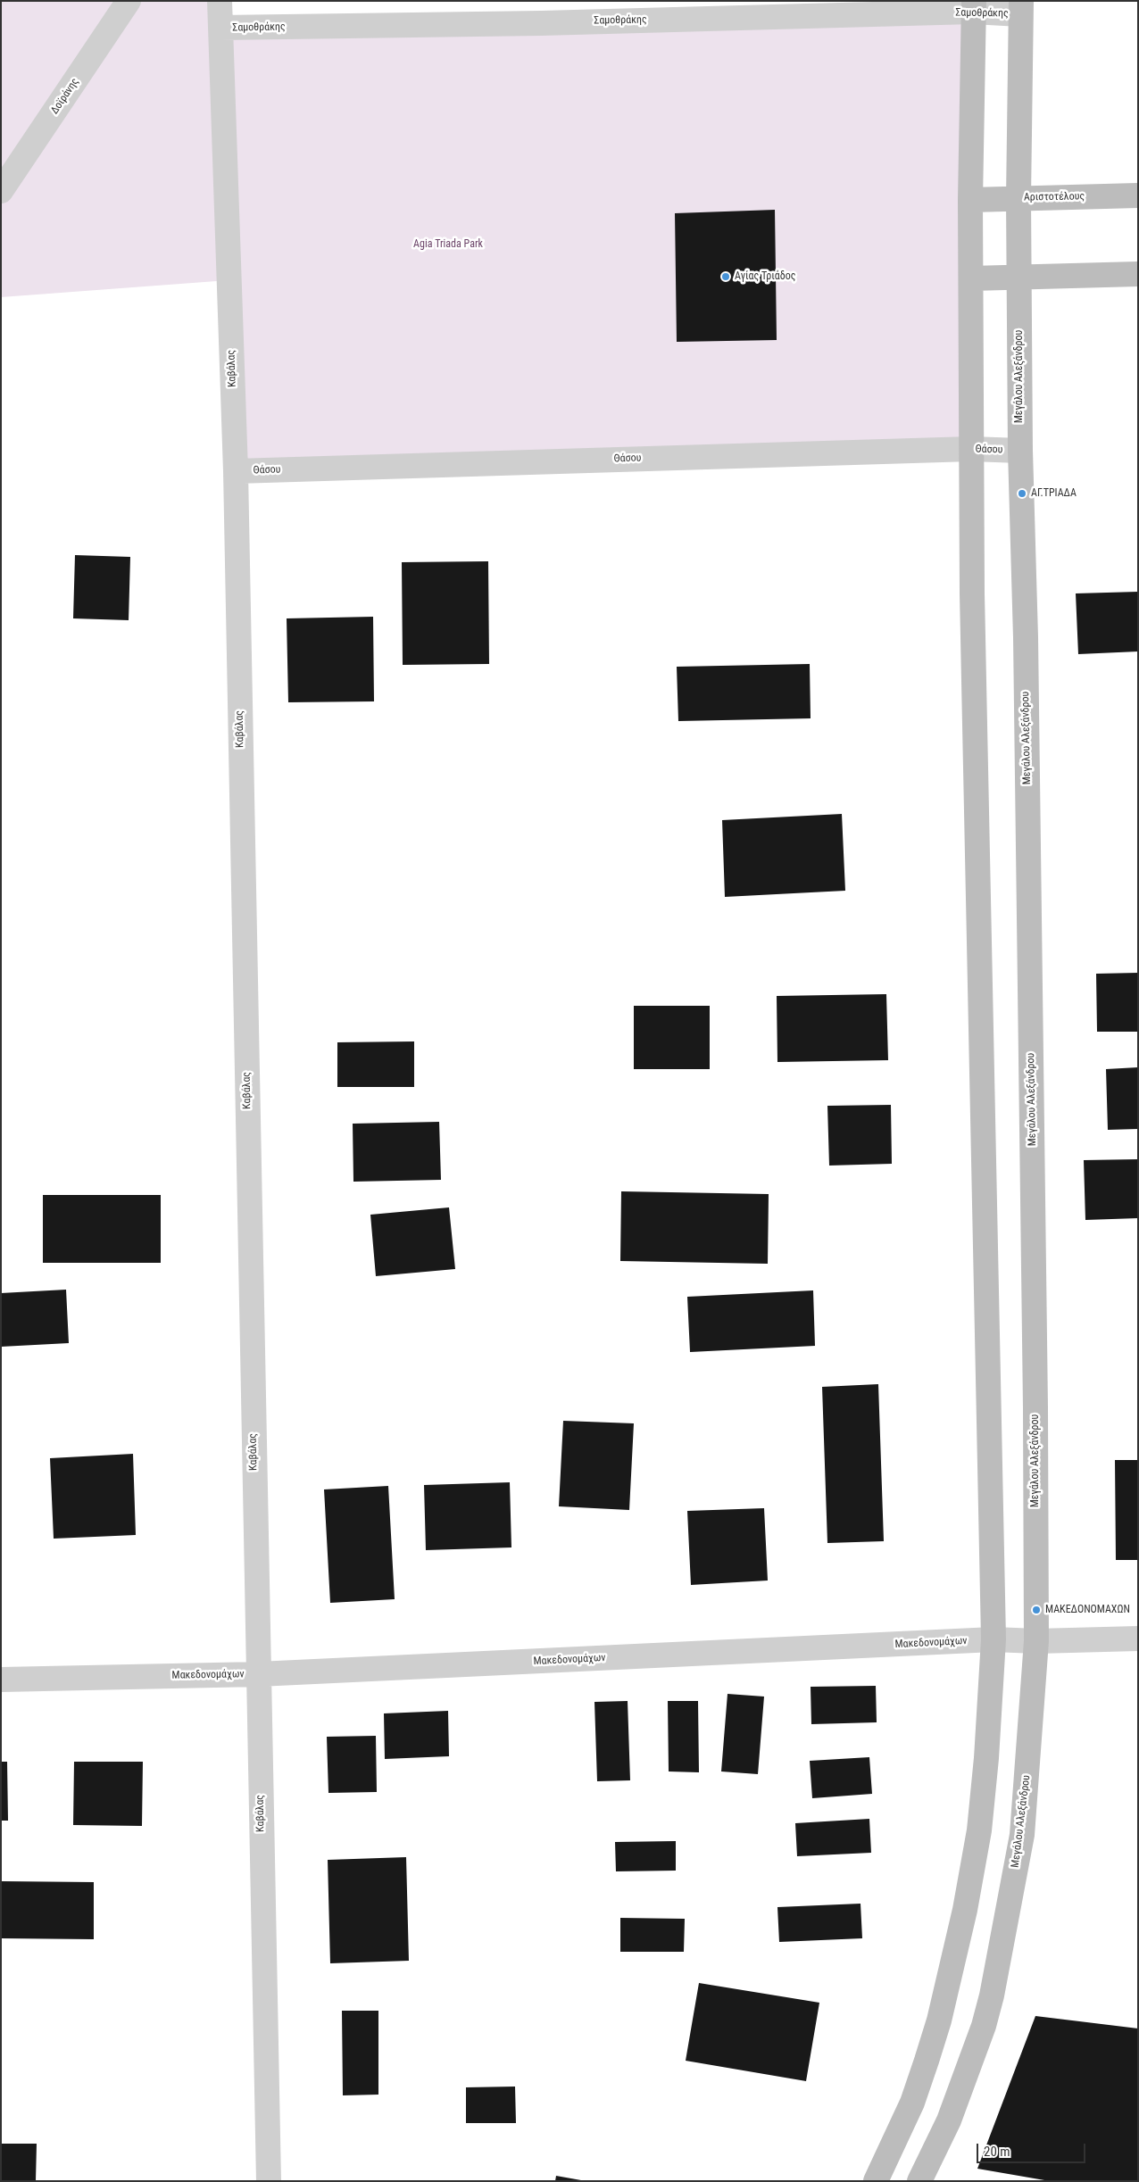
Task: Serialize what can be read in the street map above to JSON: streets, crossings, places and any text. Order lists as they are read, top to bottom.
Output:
{
  "streets": {
    "street": [
      "Σαμοθράκης",
      "Δοϊράνης",
      "Αριστοτέλους",
      "Καβάλας",
      "Μεγάλου Αλεξάνδρου",
      "Θάσου",
      "Μακεδονομάχων"
    ]
  },
  "crossings": [
    ["Σαμοθράκης", "Καβάλας"],
    ["Σαμοθράκης", "Μεγάλου Αλεξάνδρου"],
    ["Αριστοτέλους", "Μεγάλου Αλεξάνδρου"],
    ["Καβάλας", "Θάσου"],
    ["Καβάλας", "Μακεδονομάχων"],
    ["Μεγάλου Αλεξάνδρου", "Θάσου"],
    ["Μεγάλου Αλεξάνδρου", "Μακεδονομάχων"]
  ],
  "parks": ["Agia Triada Park"],
  "places": ["Αγίας Τριάδος", "ΑΓ.ΤΡΙΑΔΑ", "ΜΑΚΕΔΟΝΟΜΑΧΩΝ"],
  "scale_bar": "20 m"
}
